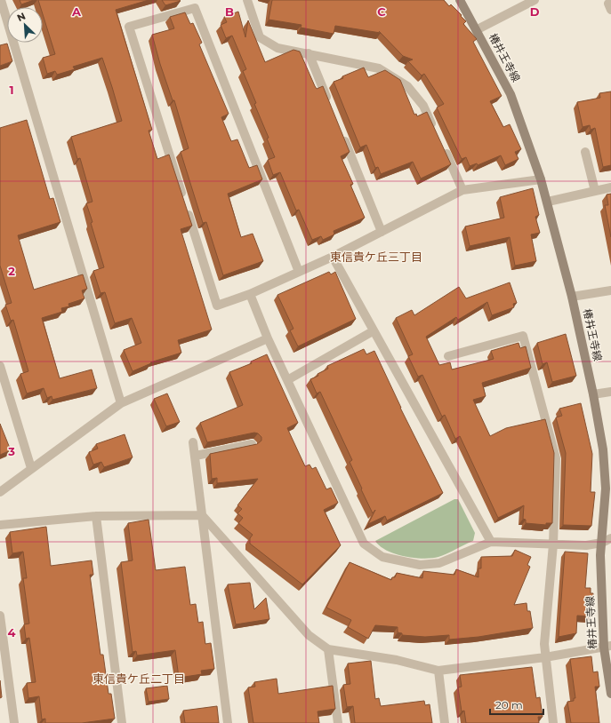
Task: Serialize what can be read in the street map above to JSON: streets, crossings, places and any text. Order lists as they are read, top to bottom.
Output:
{
  "streets": {
    "main road": ["椿井王寺線"]
  },
  "districts": ["東信貴ケ丘三丁目", "東信貴ケ丘二丁目"],
  "scale_bar": "20 m",
  "north": "top left",
  "grid": {
    "columns": [
      "A",
      "B",
      "C",
      "D"
    ],
    "rows": [
      "1",
      "2",
      "3",
      "4"
    ]
  }
}
